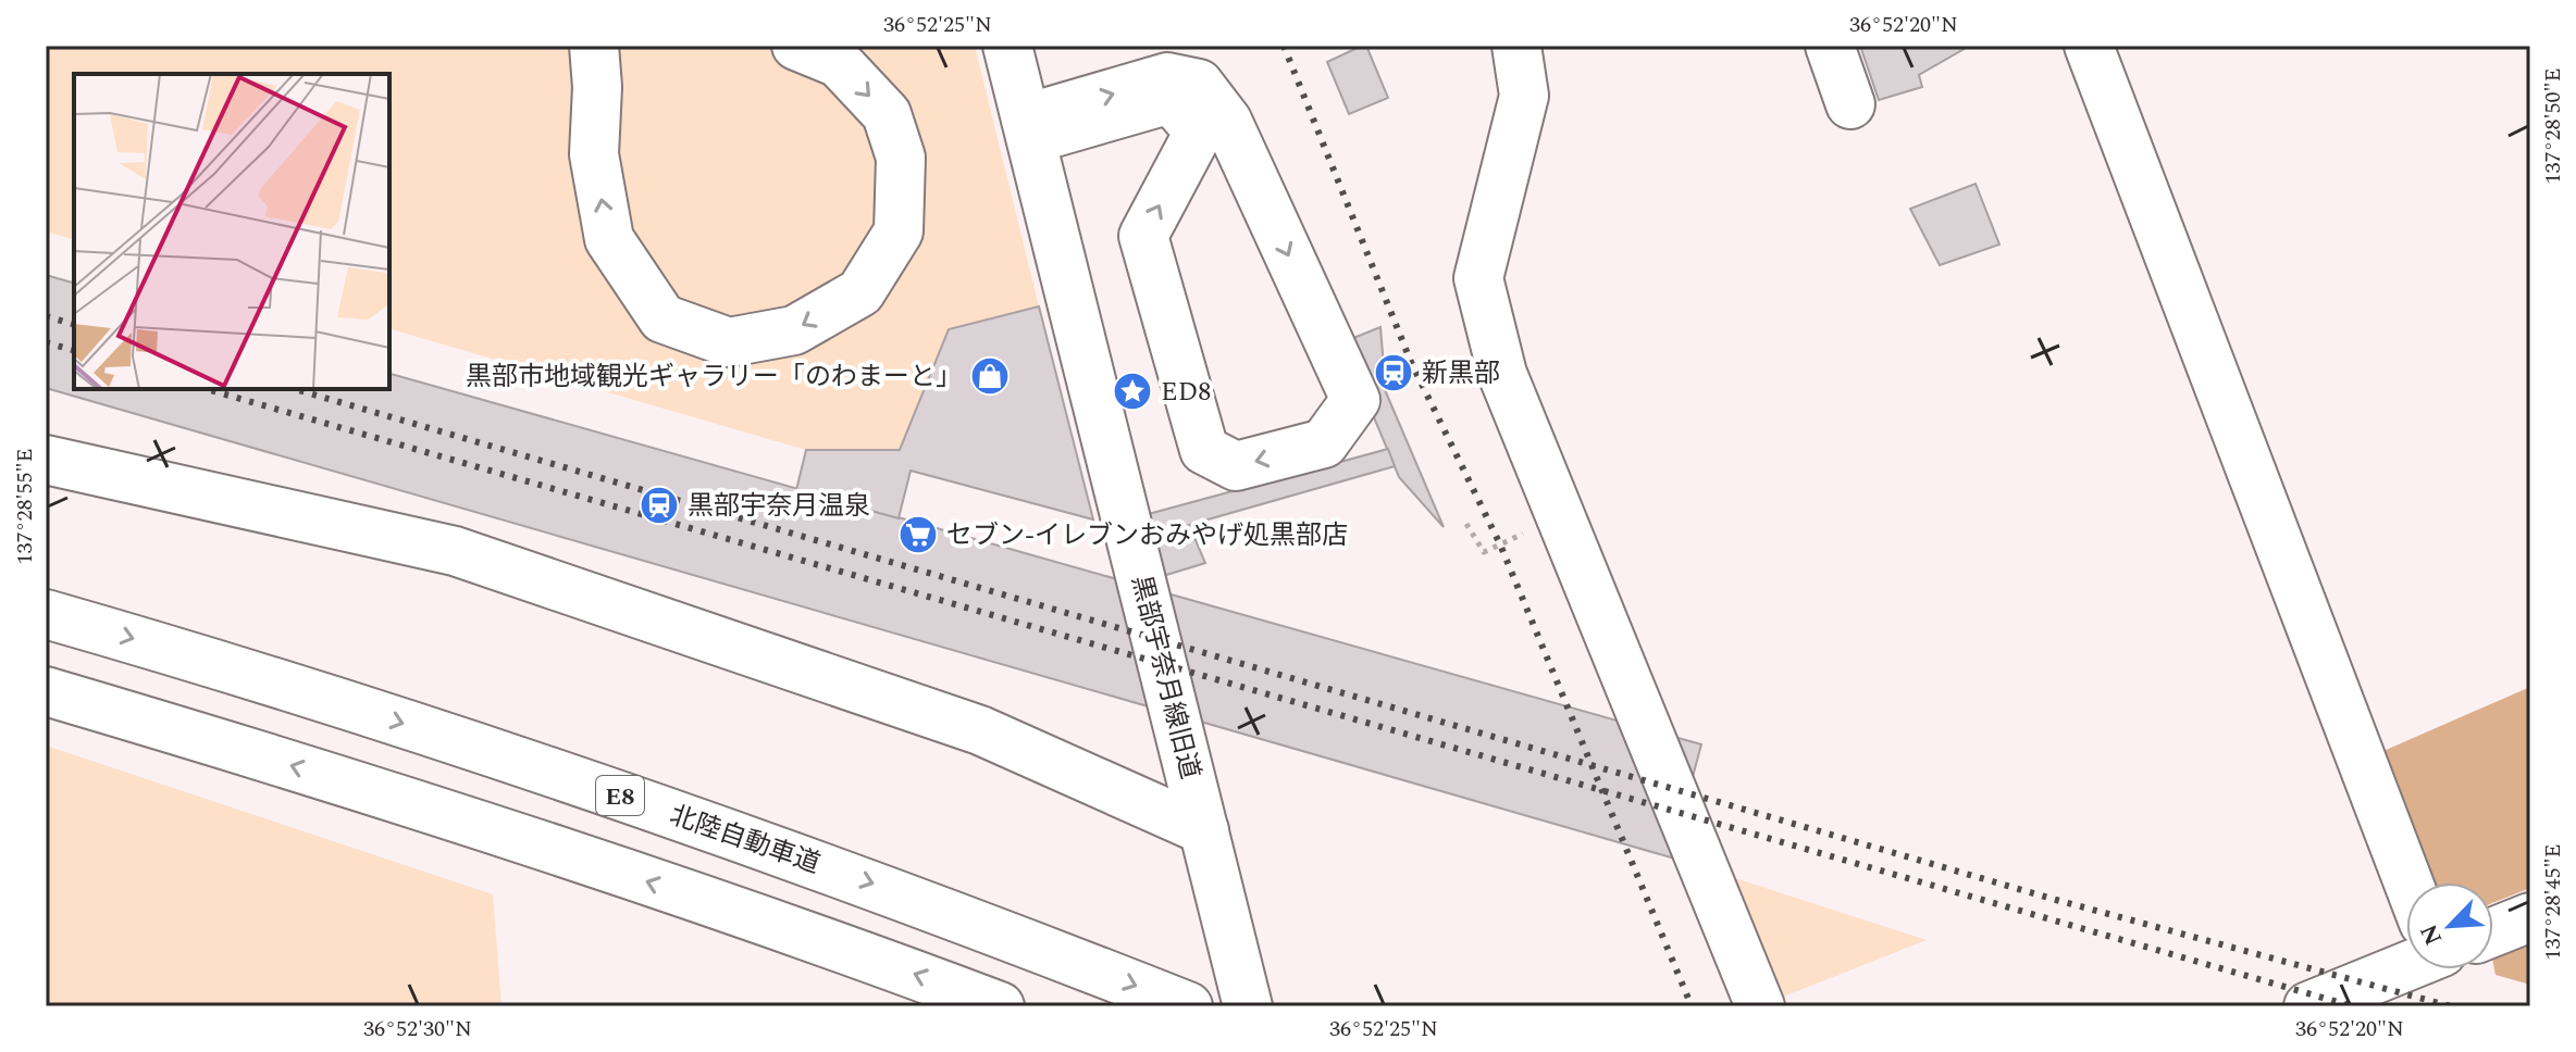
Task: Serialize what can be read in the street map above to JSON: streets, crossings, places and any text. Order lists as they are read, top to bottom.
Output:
{
  "streets": {
    "main road": ["黒部宇奈月線旧道", "E8", "北陸自動車道"]
  },
  "places": {
    "station": ["新黒部", "黒部宇奈月温泉"],
    "shop": ["黒部市地域観光ギャラリー「のわまーと」"],
    "place": ["ED8"],
    "supermarket": ["セブン-イレブンおみやげ処黒部店"]
  },
  "north": "bottom left",
  "coordinates": [
    "36°52'25\"N",
    "36°52'20\"N",
    "137°28'50\"E",
    "137°28'55\"E",
    "137°28'45\"E",
    "36°52'30\"N"
  ]
}
